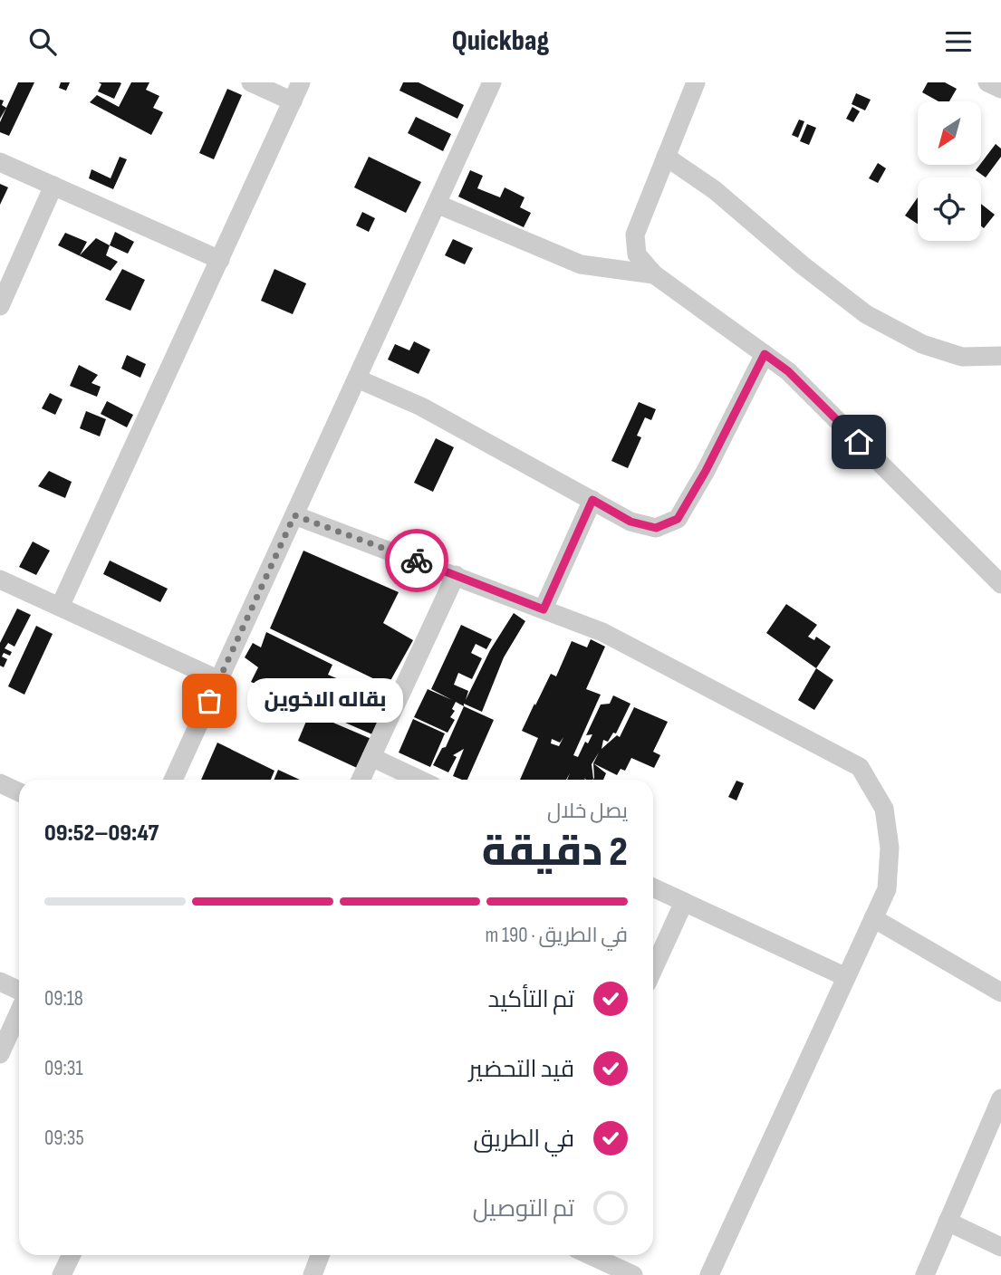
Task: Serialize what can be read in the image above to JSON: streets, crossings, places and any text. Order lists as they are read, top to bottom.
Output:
{
  "places": ["بقاله الاخوين"],
  "north": "bottom left",
  "page": {
    "header": "Quickbag",
    "bubble": "بقاله الاخوين",
    "heading": ["2 دقيقة", "يصل خلال", "09:47–09:52"],
    "bar": "في الطريق · 190 m",
    "list": [
      ["تم التأكيد", "09:18"],
      ["قيد التحضير", "09:31"],
      ["في الطريق", "09:35"],
      "تم التوصيل"
    ]
  }
}
